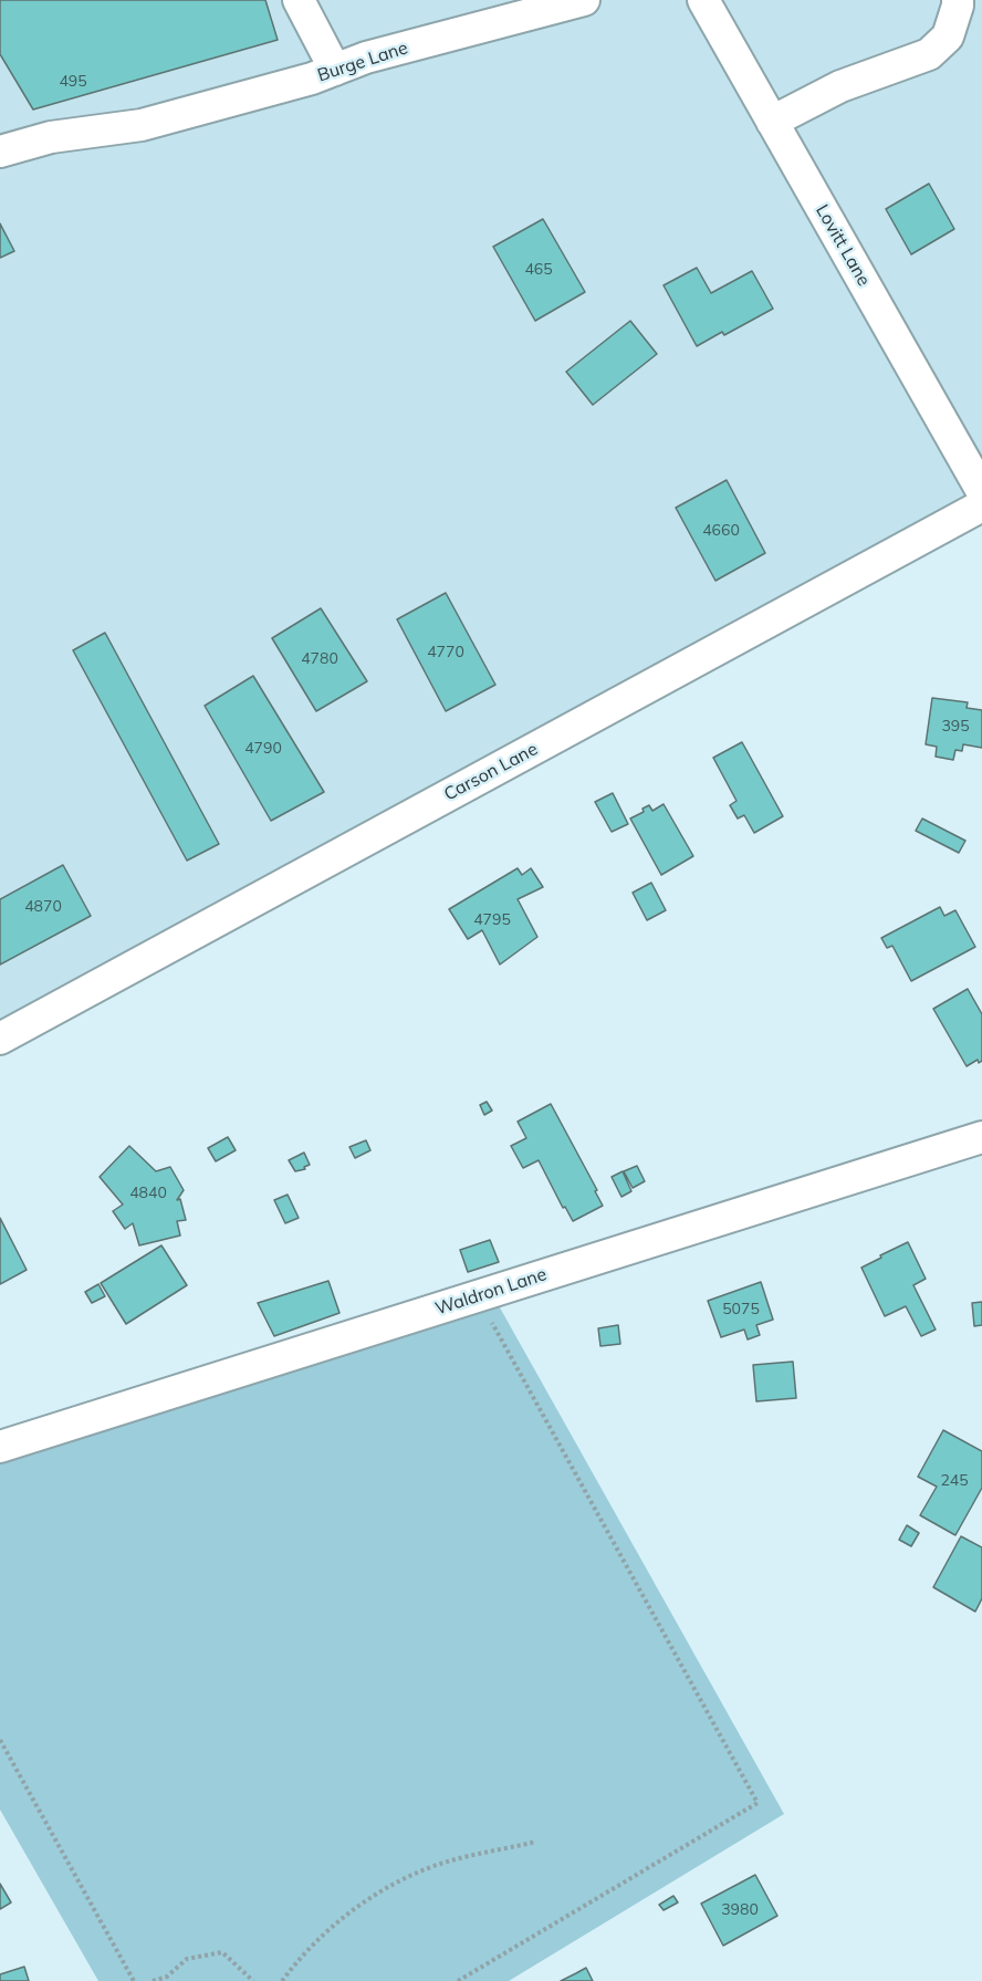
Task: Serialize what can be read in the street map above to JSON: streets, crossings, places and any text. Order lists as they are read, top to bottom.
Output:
{
  "streets": {
    "street": [
      "Burge Lane",
      "Lovitt Lane",
      "Carson Lane",
      "Waldron Lane"
    ]
  },
  "house_numbers": [
    "495",
    "465",
    "4660",
    "4770",
    "4780",
    "395",
    "4790",
    "4870",
    "4795",
    "4840",
    "5075",
    "245",
    "3980"
  ]
}
